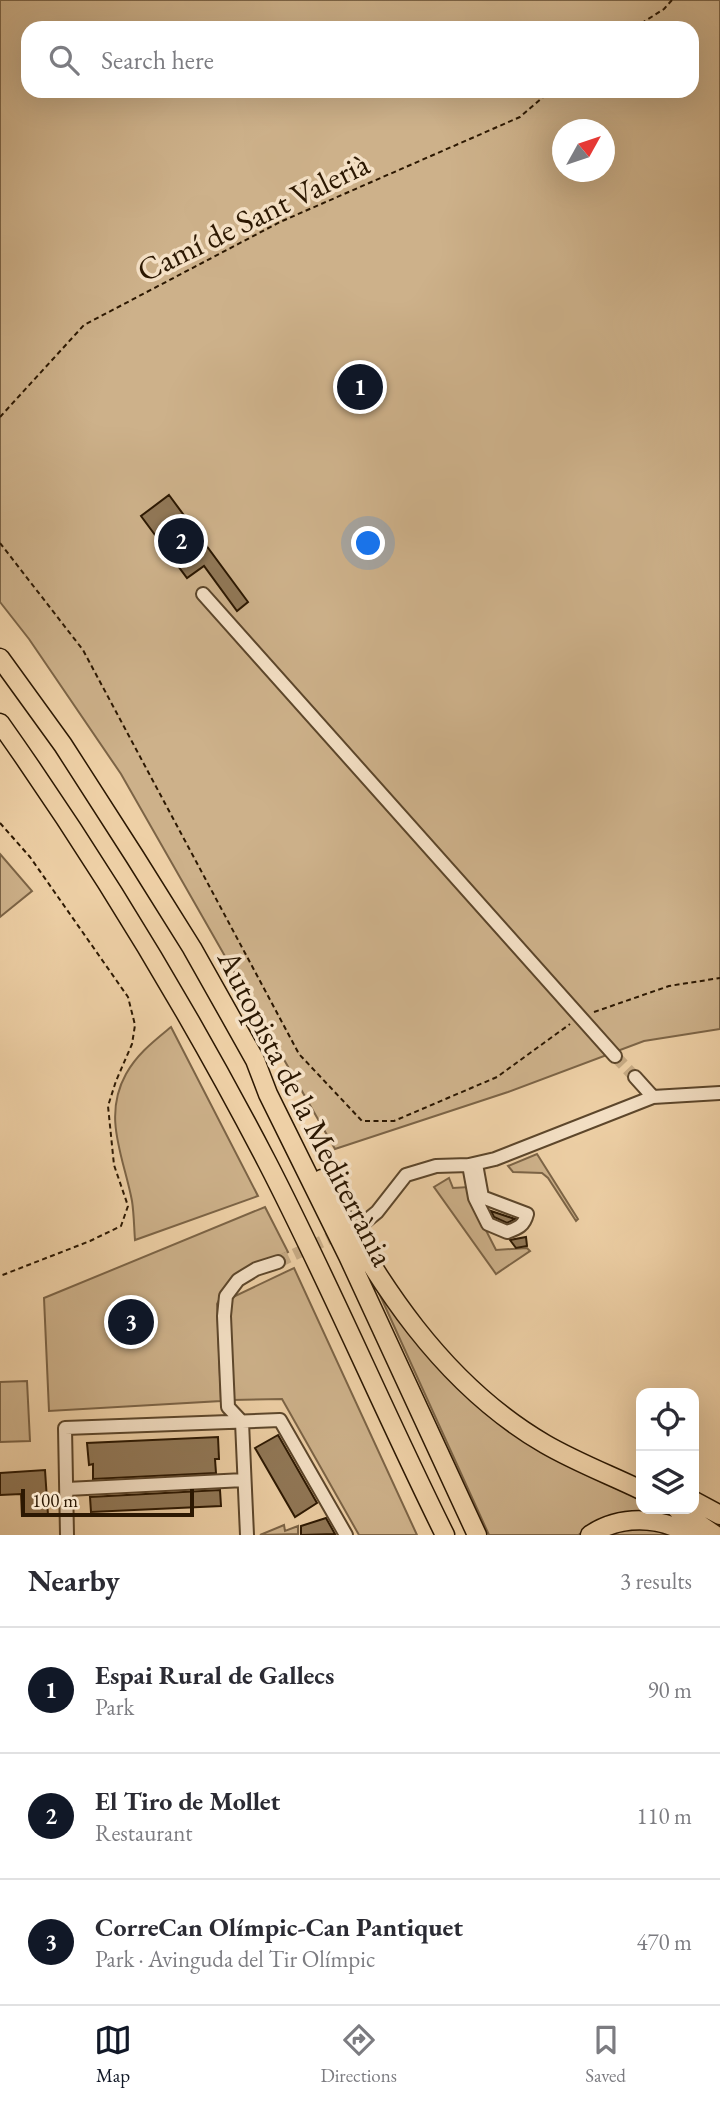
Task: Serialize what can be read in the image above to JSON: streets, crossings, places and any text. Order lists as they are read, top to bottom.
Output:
{
  "streets": {
    "highway": ["Autopista de la Mediterrània"],
    "path": ["Camí de Sant Valerià"]
  },
  "scale_bar": "100 m",
  "north": "top right",
  "page": {
    "search": "Search here",
    "pins": ["1", "2", "3"],
    "scale": "100 m",
    "heading": ["Nearby", "3 results"],
    "list": [
      {
        "mark": "1",
        "name": "Espai Rural de Gallecs",
        "note": "Park",
        "value": "90 m"
      },
      {
        "mark": "2",
        "name": "El Tiro de Mollet",
        "note": "Restaurant",
        "value": "110 m"
      },
      {
        "mark": "3",
        "name": "CorreCan Olímpic-Can Pantiquet",
        "note": "Park · Avinguda del Tir Olímpic",
        "value": "470 m"
      }
    ],
    "nav": ["Map", "Directions", "Saved"]
  }
}
